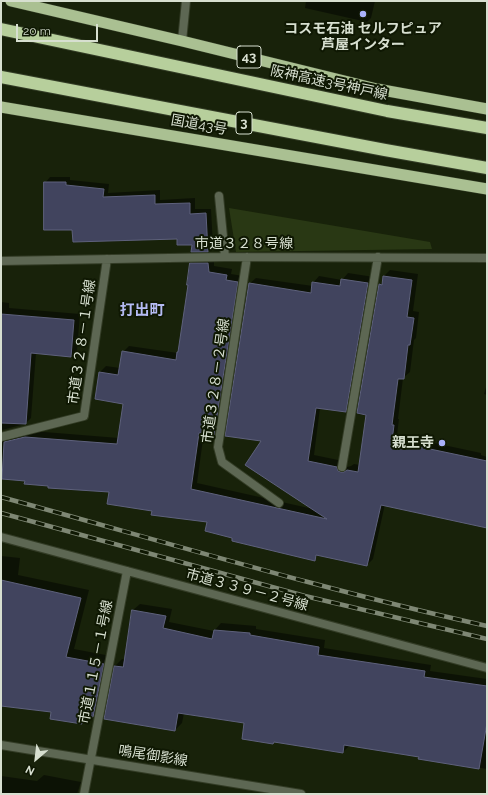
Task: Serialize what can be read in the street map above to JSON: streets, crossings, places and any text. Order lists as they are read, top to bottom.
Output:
{
  "streets": {
    "highway": [
      "43",
      "阪神高速3号神戸線",
      "3",
      "国道43号"
    ],
    "street": [
      "市道３２８号線",
      "市道３２８－１号線",
      "市道３２８－２号線",
      "市道３３９－２号線",
      "市道１１５－１号線",
      "鳴尾御影線"
    ]
  },
  "crossings": [
    ["市道３２８号線", "市道３２８－１号線"],
    ["市道３２８号線", "市道３２８－２号線"],
    ["市道３３９－２号線", "市道１１５－１号線"],
    ["市道１１５－１号線", "鳴尾御影線"]
  ],
  "districts": ["打出町"],
  "places": ["コスモ石油 セルフピュア 芦屋インター", "親王寺"],
  "scale_bar": "20 m",
  "north": "bottom left"
}
